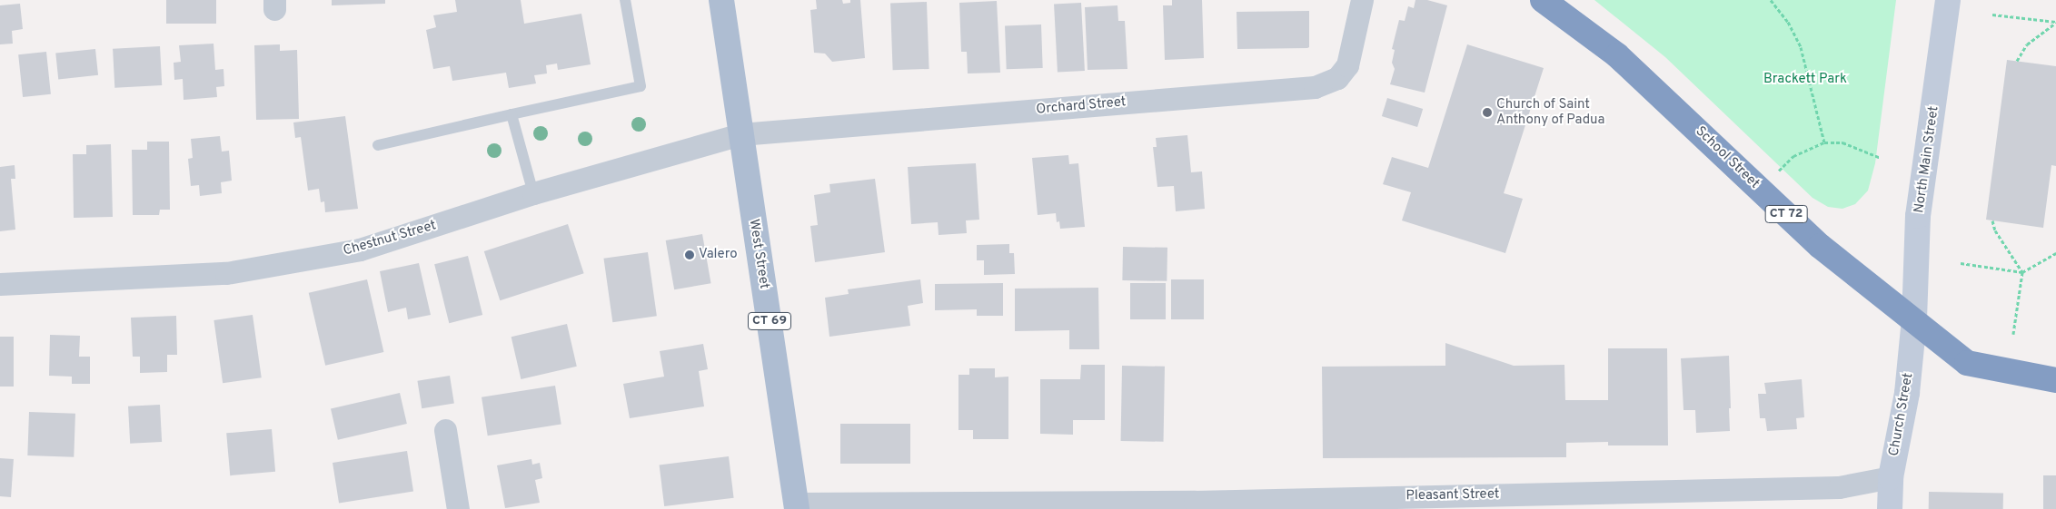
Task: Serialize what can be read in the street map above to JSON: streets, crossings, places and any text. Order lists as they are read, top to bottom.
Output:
{
  "streets": {
    "highway": ["School Street", "CT 72"],
    "main road": ["West Street", "CT 69"],
    "street": [
      "Orchard Street",
      "North Main Street",
      "Chestnut Street",
      "Church Street",
      "Pleasant Street"
    ]
  },
  "crossings": [
    ["Orchard Street", "Chestnut Street"],
    ["Orchard Street", "West Street"],
    ["School Street", "North Main Street"],
    ["School Street", "Church Street"],
    ["North Main Street", "Church Street"],
    ["Chestnut Street", "West Street"],
    ["West Street", "Pleasant Street"],
    ["Church Street", "Pleasant Street"]
  ],
  "parks": ["Brackett Park"],
  "places": ["Church of Saint Anthony of Padua", "Valero"]
}
